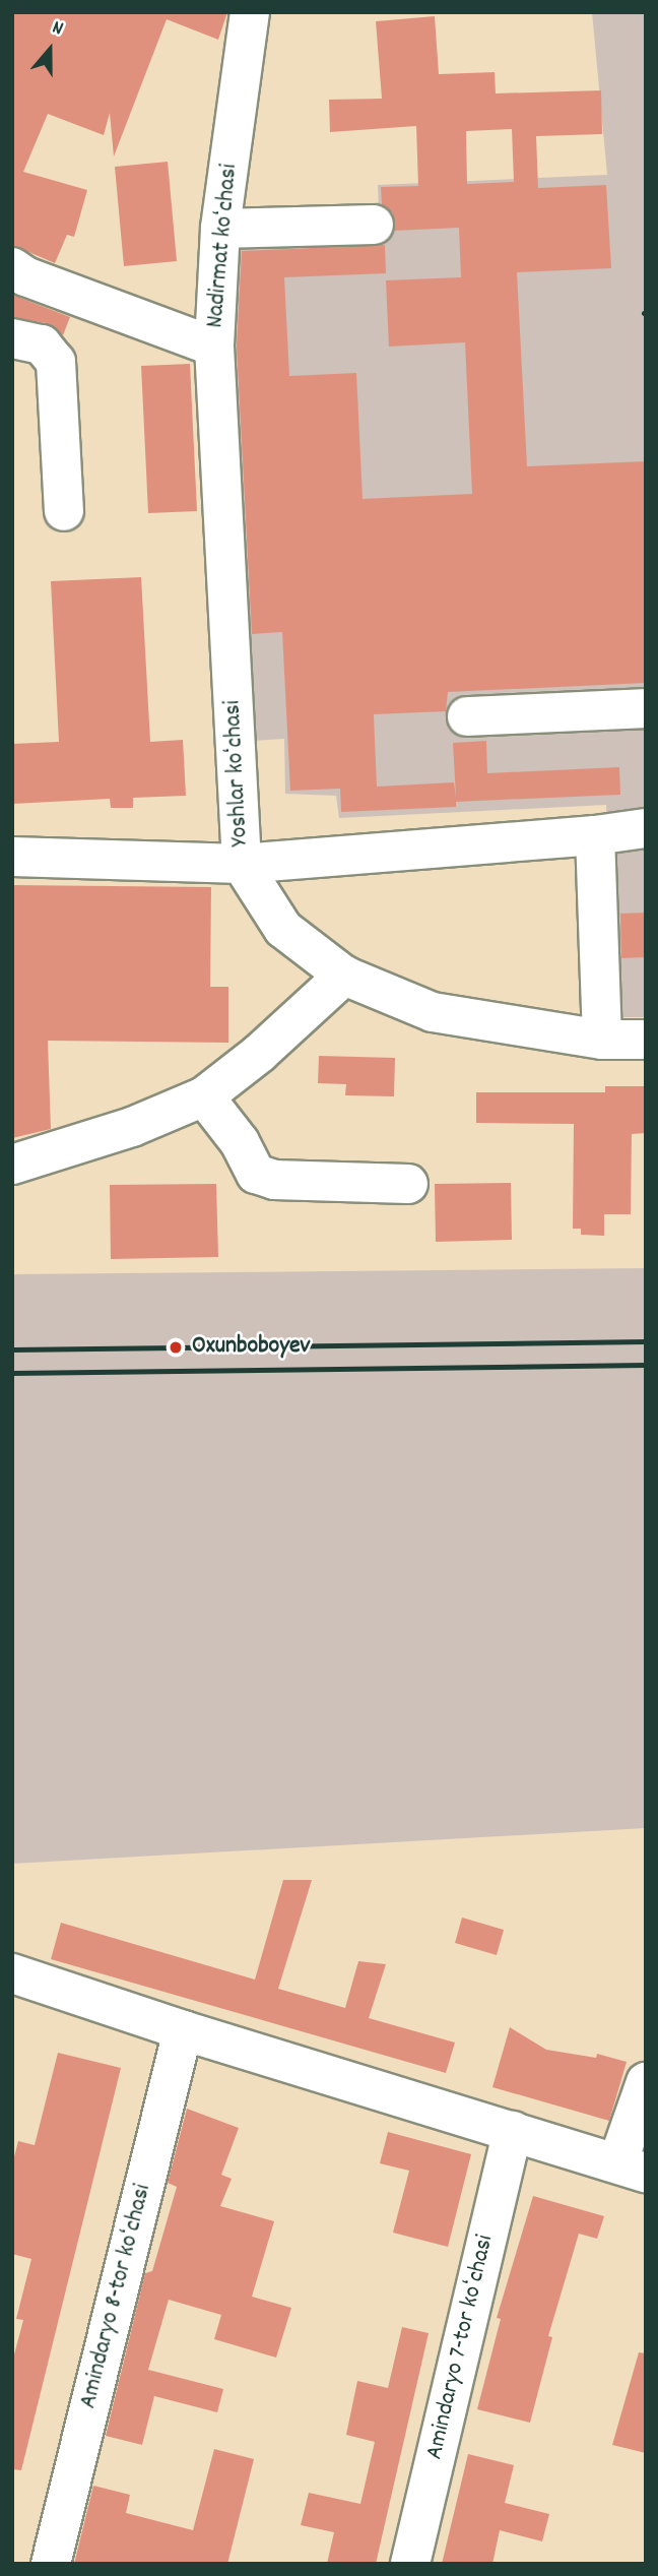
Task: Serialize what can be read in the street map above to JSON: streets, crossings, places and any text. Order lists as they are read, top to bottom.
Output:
{
  "streets": {
    "street": [
      "Nadirmat koʻchasi",
      "Yoshlar koʻchasi",
      "Amindaryo 8-tor koʻchasi",
      "Amindaryo 7-tor koʻchasi"
    ]
  },
  "crossings": [
    ["Nadirmat koʻchasi", "Yoshlar koʻchasi"]
  ],
  "places": ["Oxunboboyev"],
  "north": "top"
}
